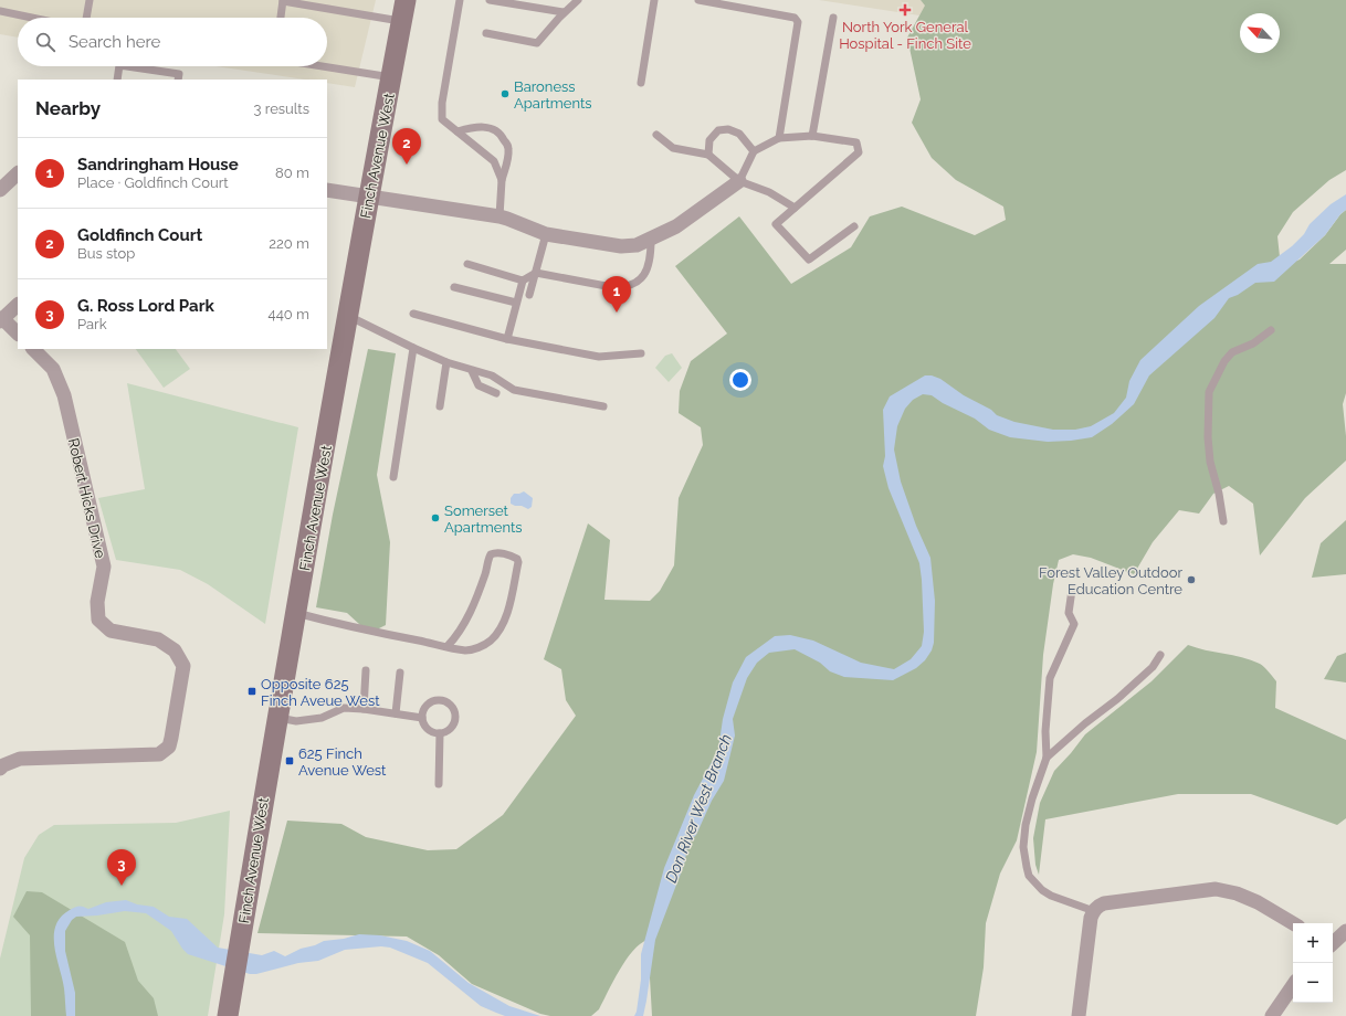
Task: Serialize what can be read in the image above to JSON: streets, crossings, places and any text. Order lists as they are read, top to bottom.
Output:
{
  "streets": {
    "main road": ["Finch Avenue West"],
    "street": ["Robert Hicks Drive"]
  },
  "water": ["Don River West Branch"],
  "places": {
    "health": ["North York General Hospital - Finch Site"],
    "other": ["Baroness Apartments", "Somerset Apartments", "Forest Valley Outdoor Education Centre"],
    "transit": ["Opposite 625 Finch Aveue West", "625 Finch Avenue West"]
  },
  "north": "top left",
  "page": {
    "search": "Search here",
    "heading": ["Nearby", "3 results"],
    "pins": ["2", "1", "3"],
    "list": [
      {
        "mark": "1",
        "name": "Sandringham House",
        "note": "Place · Goldfinch Court",
        "value": "80 m"
      },
      {
        "mark": "2",
        "name": "Goldfinch Court",
        "note": "Bus stop",
        "value": "220 m"
      },
      {
        "mark": "3",
        "name": "G. Ross Lord Park",
        "note": "Park",
        "value": "440 m"
      }
    ],
    "map_buttons": ["+", "−"]
  }
}
